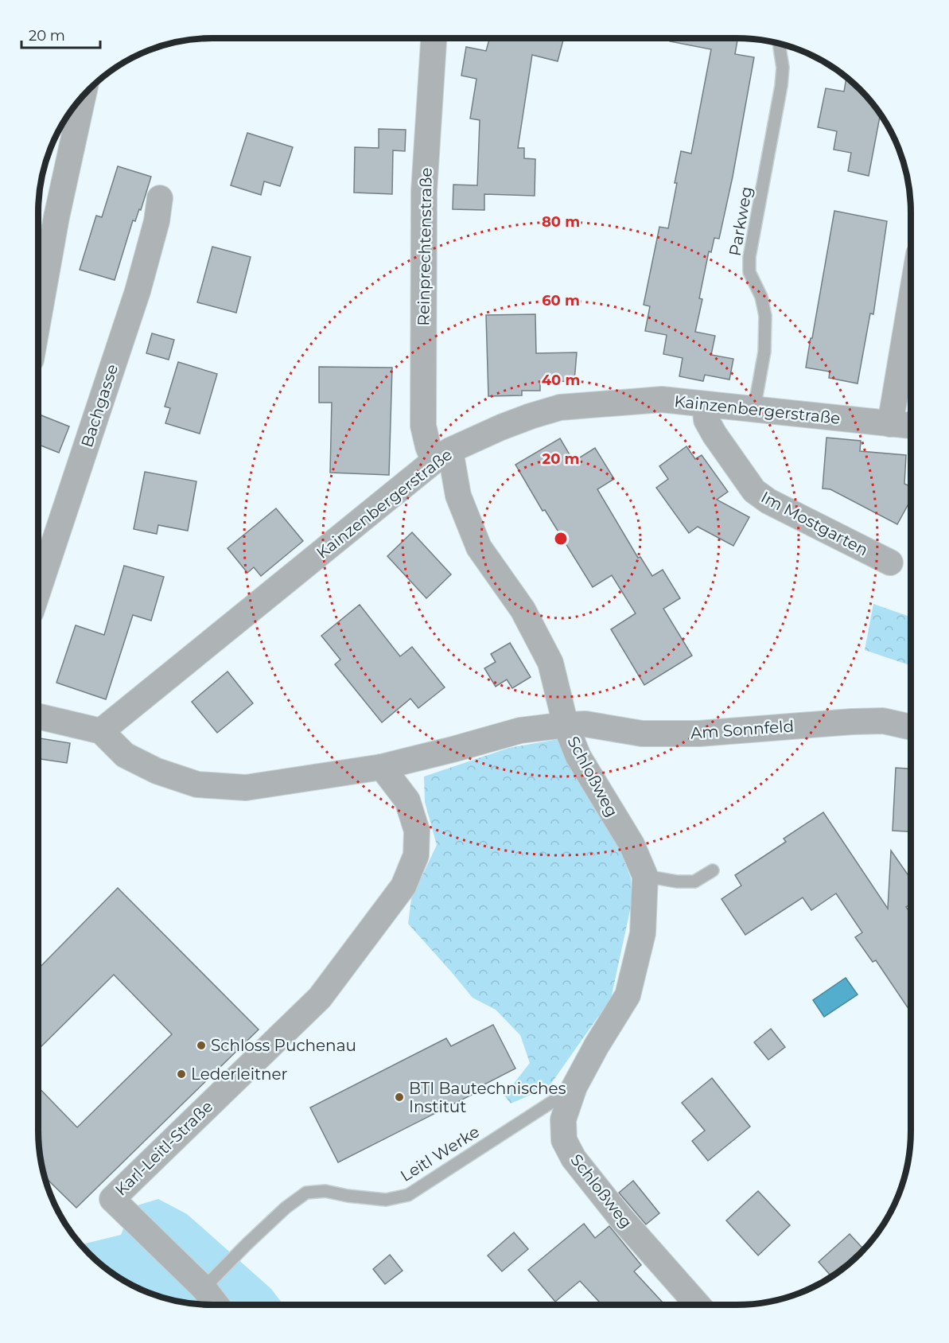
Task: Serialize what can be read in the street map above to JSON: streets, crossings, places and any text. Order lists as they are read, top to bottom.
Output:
{
  "streets": {
    "street": [
      "Reinprechtenstraße",
      "Bachgasse",
      "Kainzenbergerstraße",
      "Im Mostgarten",
      "Am Sonnfeld",
      "Schloßweg",
      "Karl-Leitl-Straße"
    ],
    "lane": ["Parkweg", "Leitl Werke"]
  },
  "crossings": [
    ["Parkweg", "Kainzenbergerstraße"],
    ["Reinprechtenstraße", "Kainzenbergerstraße"],
    ["Reinprechtenstraße", "Am Sonnfeld"],
    ["Reinprechtenstraße", "Schloßweg"],
    ["Kainzenbergerstraße", "Im Mostgarten"],
    ["Kainzenbergerstraße", "Schloßweg"],
    ["Am Sonnfeld", "Schloßweg"],
    ["Schloßweg", "Karl-Leitl-Straße"],
    ["Schloßweg", "Leitl Werke"],
    ["Karl-Leitl-Straße", "Leitl Werke"]
  ],
  "places": ["Schloss Puchenau", "Lederleitner", "BTI Bautechnisches Institut"],
  "scale_bar": "20 m",
  "rings": [
    "80 m",
    "60 m",
    "40 m",
    "20 m"
  ]
}
